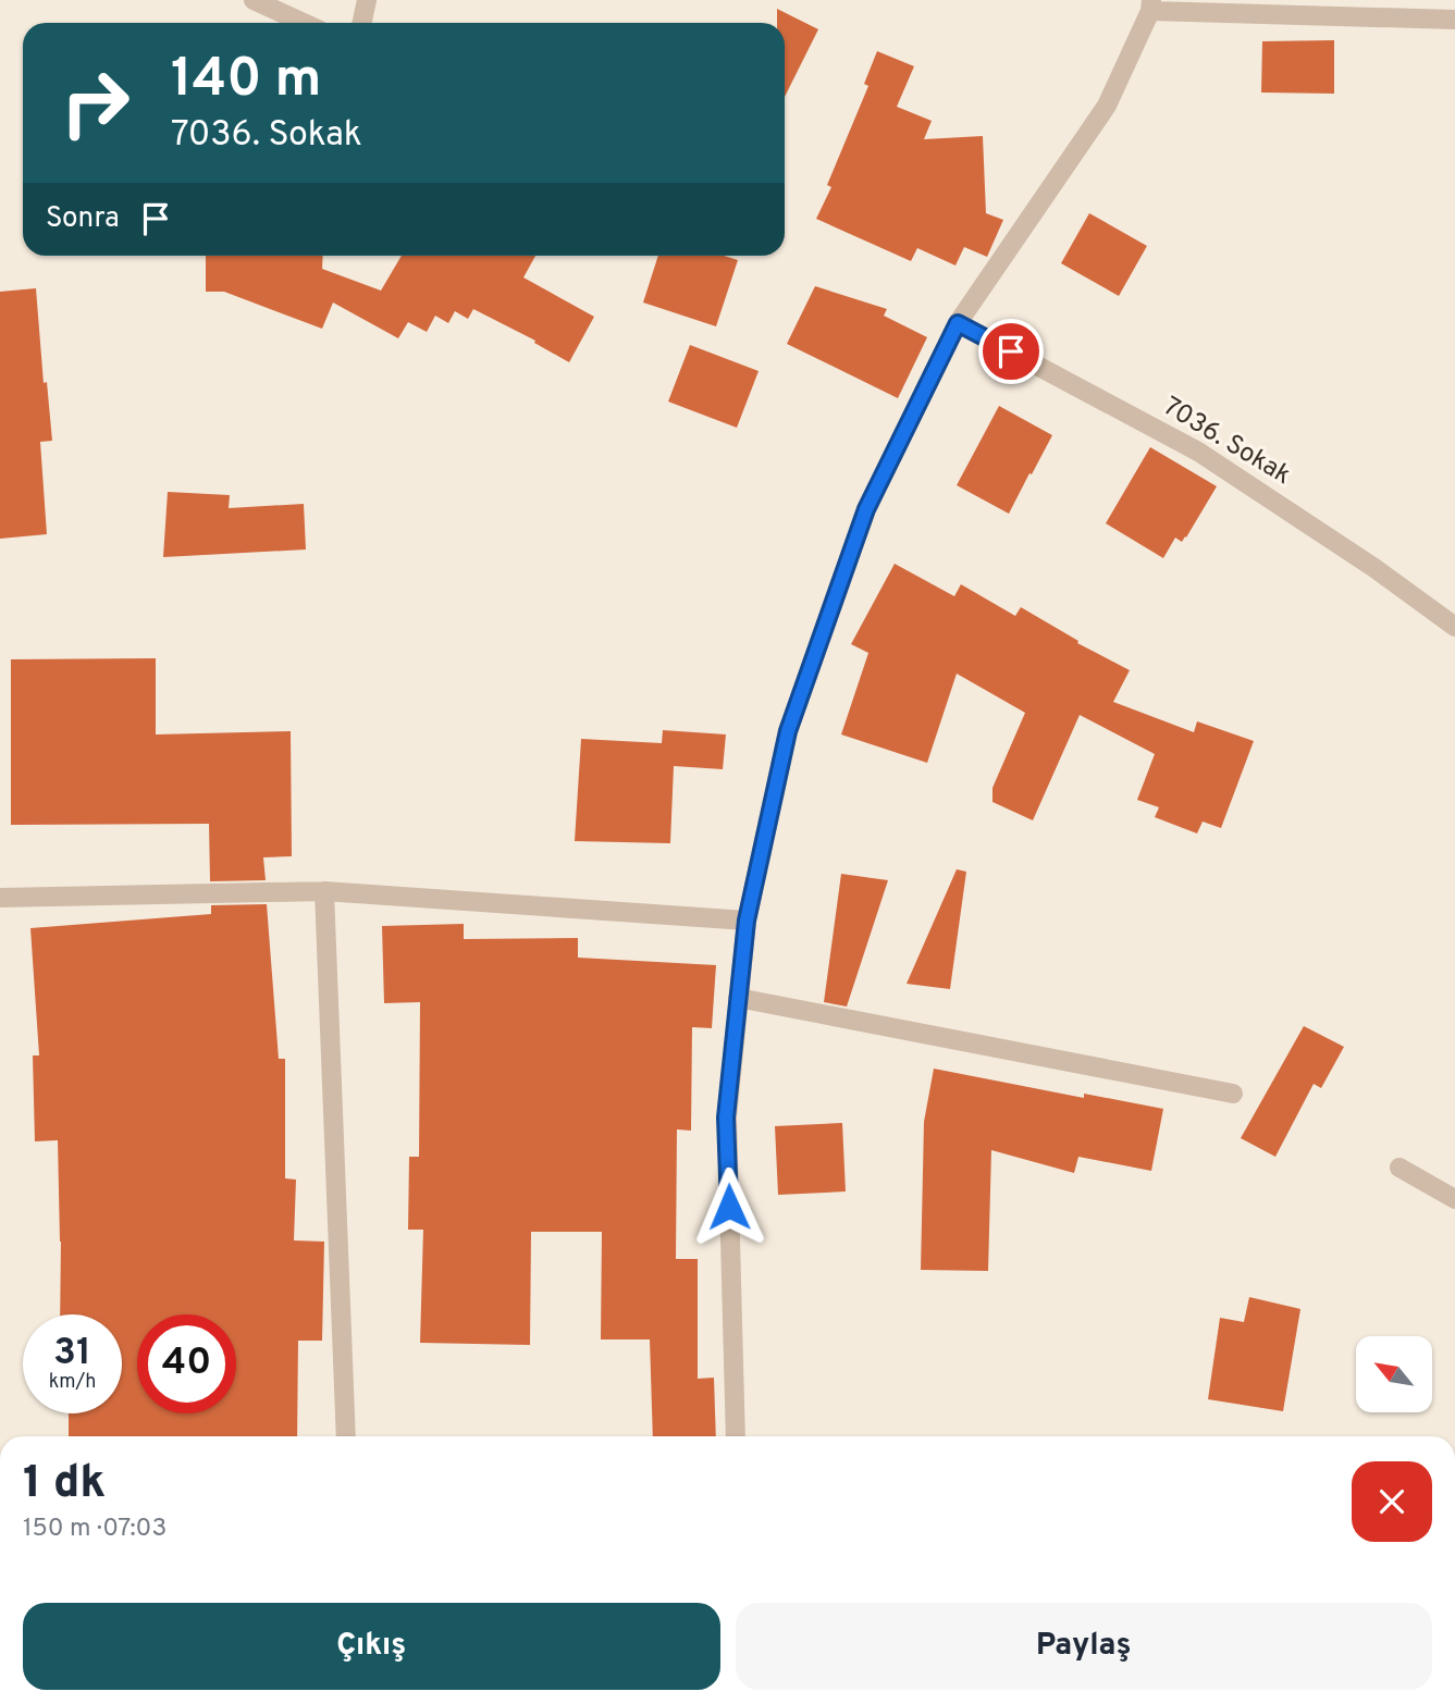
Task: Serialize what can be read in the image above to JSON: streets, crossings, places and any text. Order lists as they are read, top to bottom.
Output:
{
  "streets": {
    "street": ["7036. Sokak"]
  },
  "north": "top left",
  "page": {
    "turn": ["140 m", "7036. Sokak"],
    "then": "Sonra",
    "speed": "31 km/h",
    "limit": "40",
    "heading": ["1 dk", "150 m · 07:03"],
    "buttons": ["Çıkış", "Paylaş"]
  }
}
